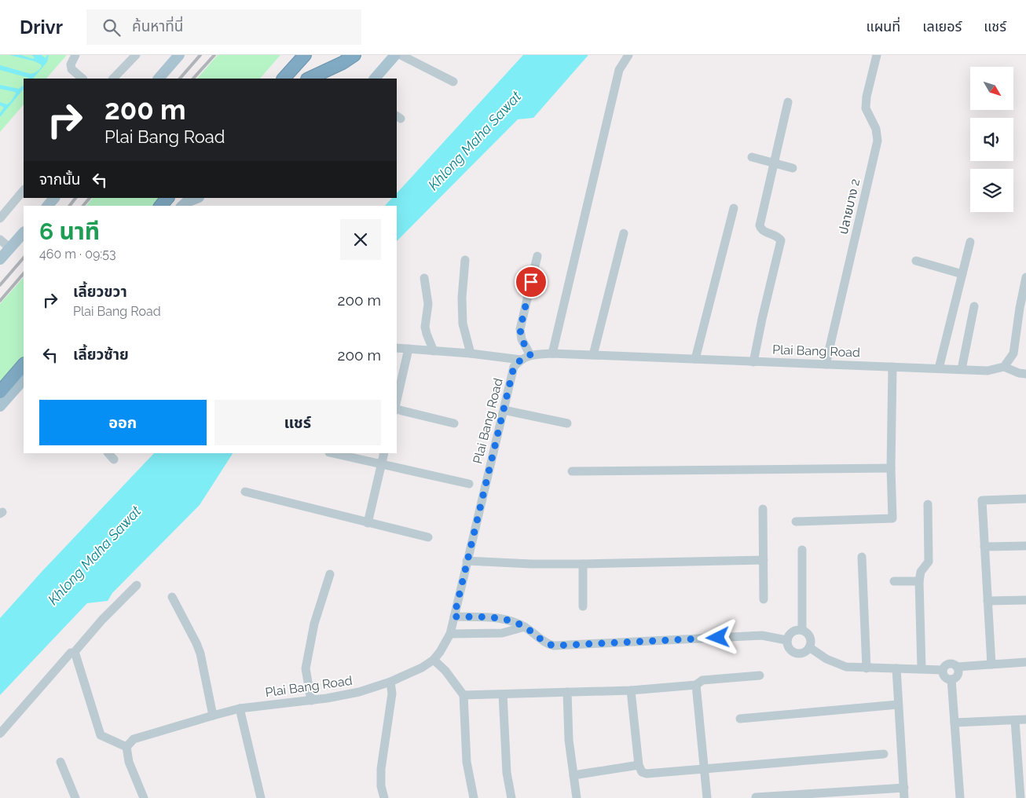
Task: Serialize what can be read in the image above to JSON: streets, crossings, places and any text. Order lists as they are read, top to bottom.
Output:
{
  "streets": {
    "street": ["ปลายบาง 2", "Plai Bang Road"]
  },
  "crossings": [
    ["ปลายบาง 2", "Plai Bang Road"]
  ],
  "water": ["Khlong Maha Sawat"],
  "north": "bottom right",
  "page": {
    "header": "Drivr",
    "search": "ค้นหาที่นี่",
    "nav": ["แผนที่", "เลเยอร์", "แชร์"],
    "turn": ["200 m", "Plai Bang Road"],
    "then": "จากนั้น",
    "heading": ["6 นาที", "460 m · 09:53"],
    "list": [
      {
        "name": "เลี้ยวขวา",
        "note": "Plai Bang Road",
        "value": "200 m"
      },
      {
        "name": "เลี้ยวซ้าย",
        "value": "200 m"
      }
    ],
    "buttons": ["ออก", "แชร์"]
  }
}
